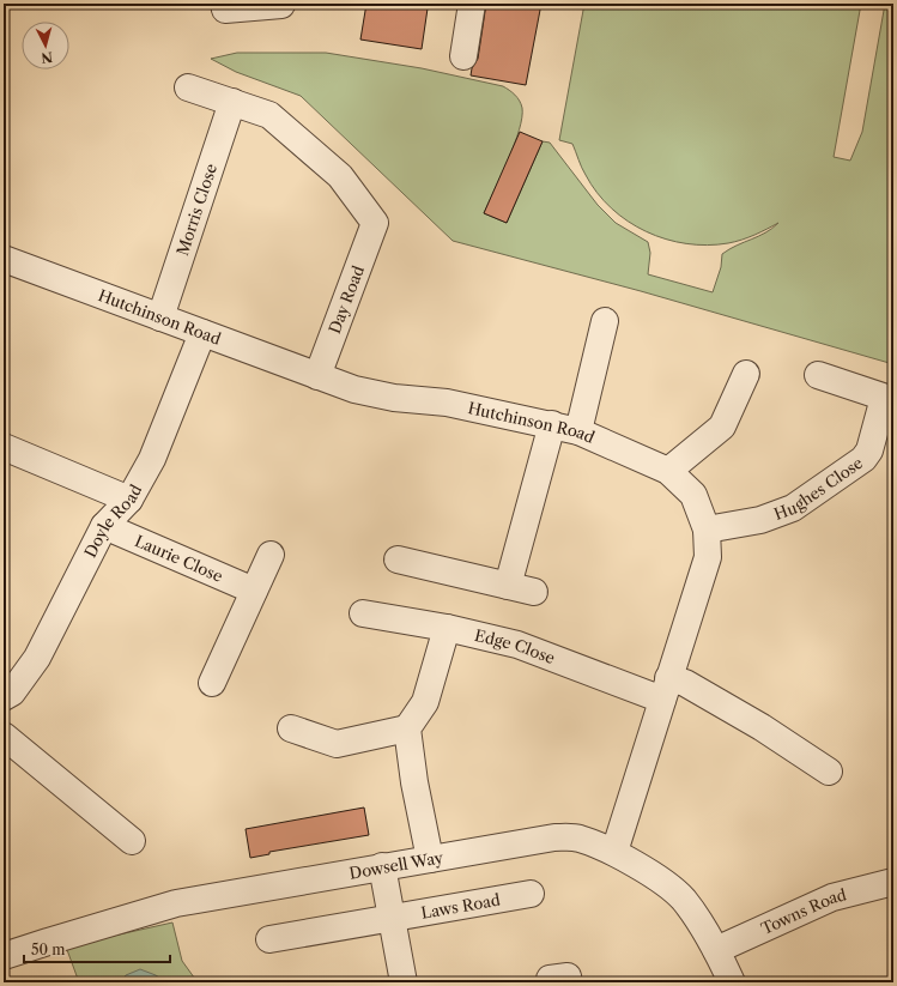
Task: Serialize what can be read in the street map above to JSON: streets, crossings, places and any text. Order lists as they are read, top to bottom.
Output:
{
  "streets": {
    "street": [
      "Morris Close",
      "Day Road",
      "Hutchinson Road",
      "Hughes Close",
      "Doyle Road",
      "Laurie Close",
      "Edge Close",
      "Dowsell Way",
      "Laws Road",
      "Towns Road"
    ]
  },
  "crossings": [
    ["Morris Close", "Day Road"],
    ["Morris Close", "Hutchinson Road"],
    ["Day Road", "Hutchinson Road"],
    ["Hutchinson Road", "Hughes Close"],
    ["Hutchinson Road", "Doyle Road"],
    ["Hutchinson Road", "Edge Close"],
    ["Hutchinson Road", "Dowsell Way"],
    ["Doyle Road", "Laurie Close"],
    ["Dowsell Way", "Towns Road"]
  ],
  "scale_bar": "50 m",
  "north": "bottom"
}
